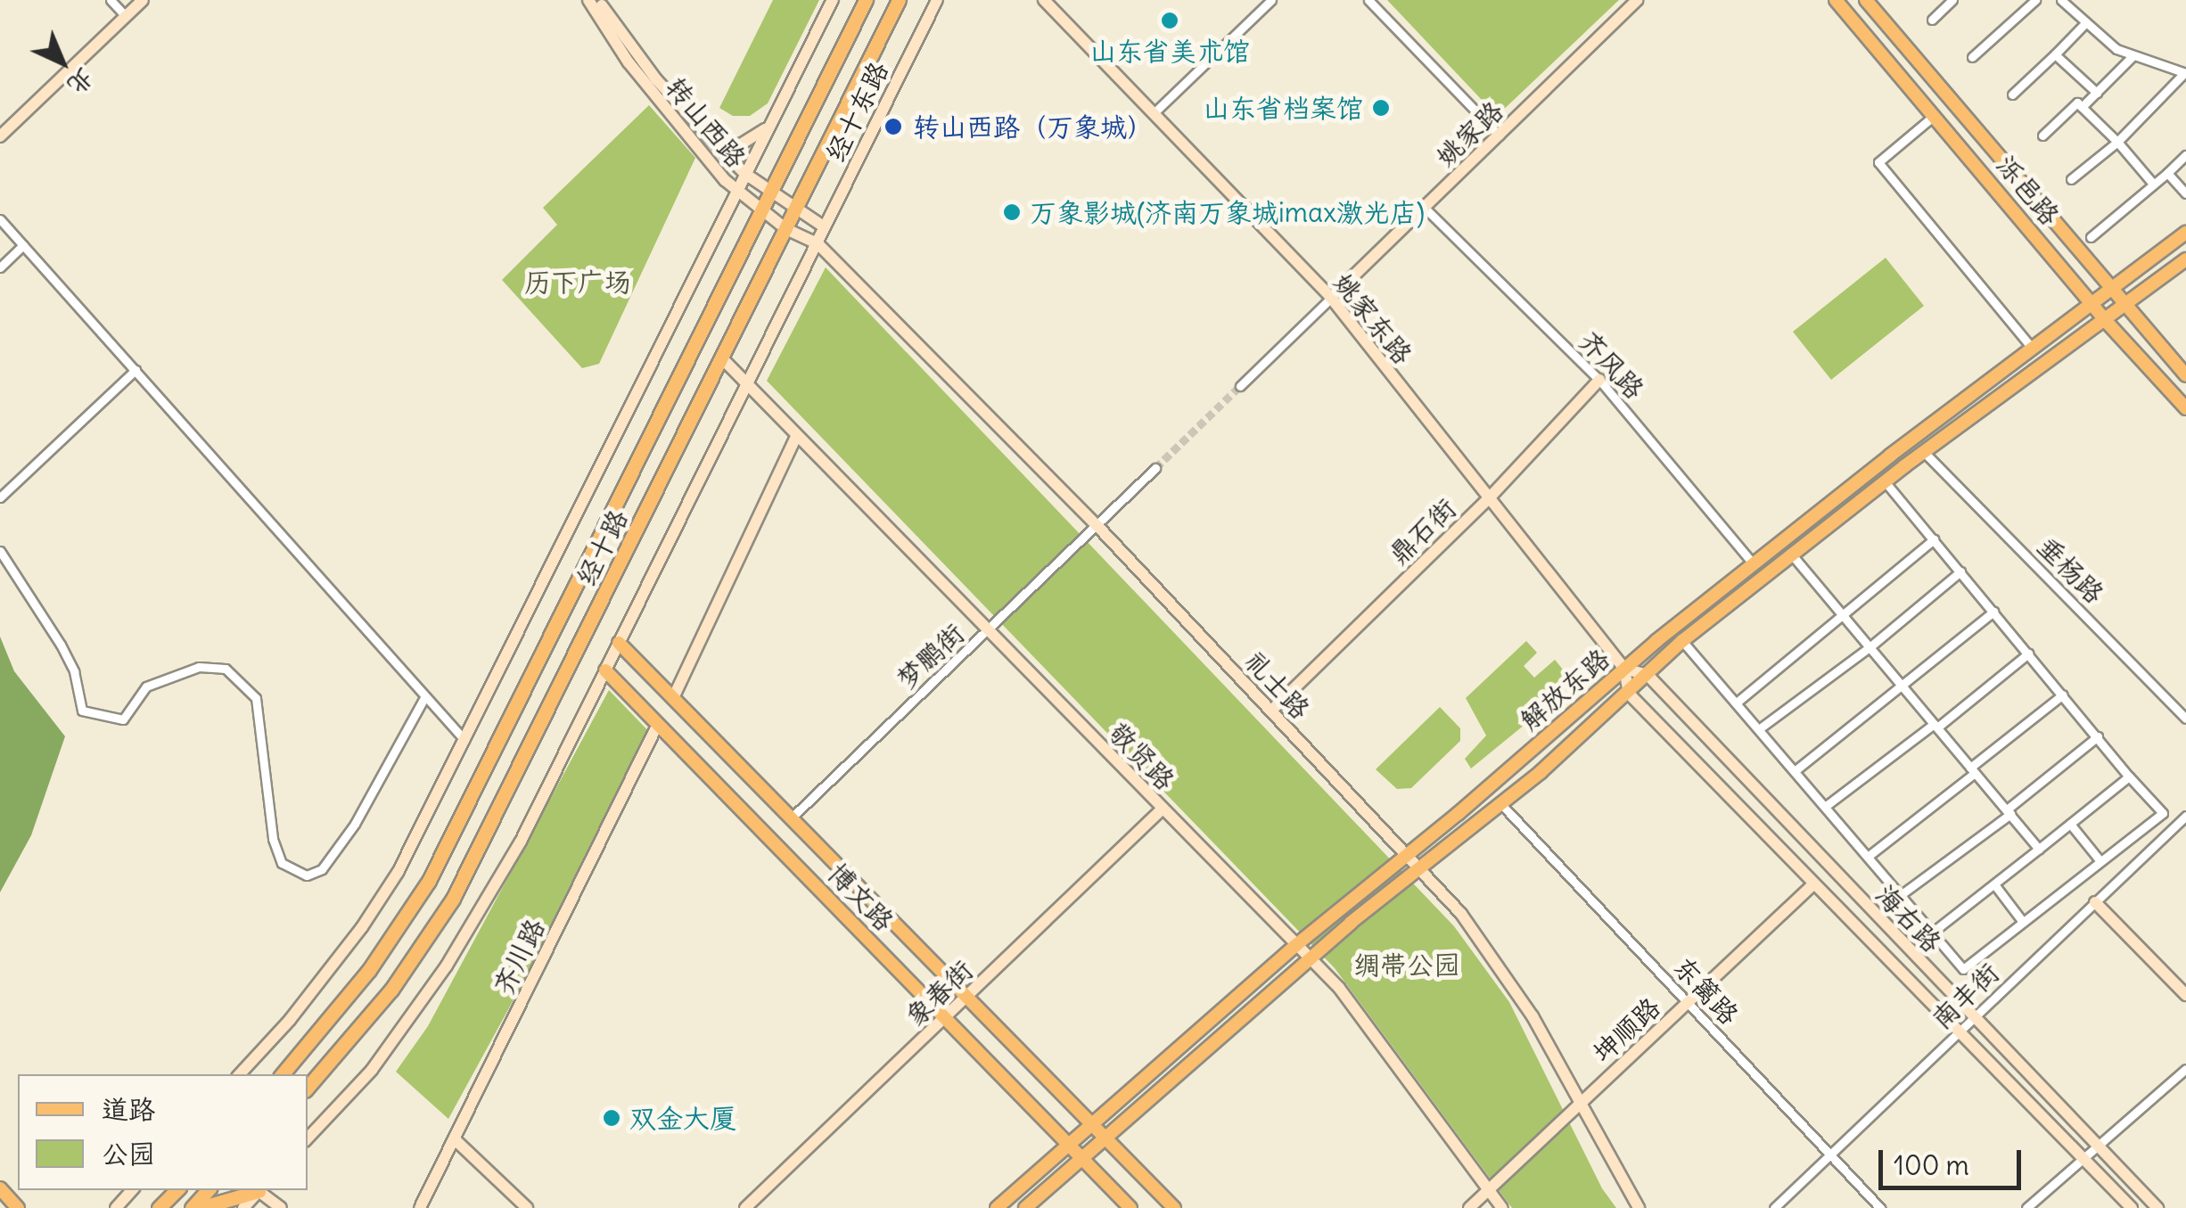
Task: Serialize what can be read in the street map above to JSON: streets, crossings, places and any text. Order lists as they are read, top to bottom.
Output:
{
  "streets": {
    "highway": ["经十路"],
    "main road": [
      "经十东路",
      "转山西路",
      "姚家路",
      "泺邑路",
      "姚家东路",
      "鼎石街",
      "礼士路",
      "解放东路",
      "敬贤路",
      "博文路",
      "海右路",
      "齐川路",
      "象春街",
      "坤顺路"
    ],
    "street": [
      "齐风路",
      "垂杨路",
      "梦鹏街",
      "东篱路",
      "南丰街"
    ]
  },
  "crossings": [
    ["经十东路", "转山西路"],
    ["经十东路", "礼士路"],
    ["转山西路", "经十路"],
    ["转山西路", "礼士路"],
    ["姚家路", "姚家东路"],
    ["姚家路", "齐风路"],
    ["泺邑路", "解放东路"],
    ["姚家东路", "鼎石街"],
    ["姚家东路", "解放东路"],
    ["齐风路", "鼎石街"],
    ["齐风路", "解放东路"],
    ["鼎石街", "礼士路"],
    ["经十路", "敬贤路"],
    ["垂杨路", "解放东路"],
    ["梦鹏街", "礼士路"],
    ["梦鹏街", "敬贤路"],
    ["梦鹏街", "博文路"],
    ["礼士路", "解放东路"],
    ["礼士路", "坤顺路"],
    ["解放东路", "敬贤路"],
    ["解放东路", "博文路"],
    ["解放东路", "海右路"],
    ["解放东路", "东篱路"],
    ["敬贤路", "象春街"],
    ["敬贤路", "坤顺路"],
    ["博文路", "齐川路"],
    ["博文路", "象春街"],
    ["海右路", "南丰街"],
    ["海右路", "坤顺路"],
    ["东篱路", "南丰街"],
    ["东篱路", "坤顺路"]
  ],
  "parks": ["历下广场", "绸带公园"],
  "places": [
    "山东省美术馆",
    "山东省档案馆",
    "转山西路（万象城）",
    "万象影城(济南万象城imax激光店)",
    "双金大厦"
  ],
  "legend": ["道路", "公园"],
  "scale_bar": "100 m",
  "north": "bottom right"
}
